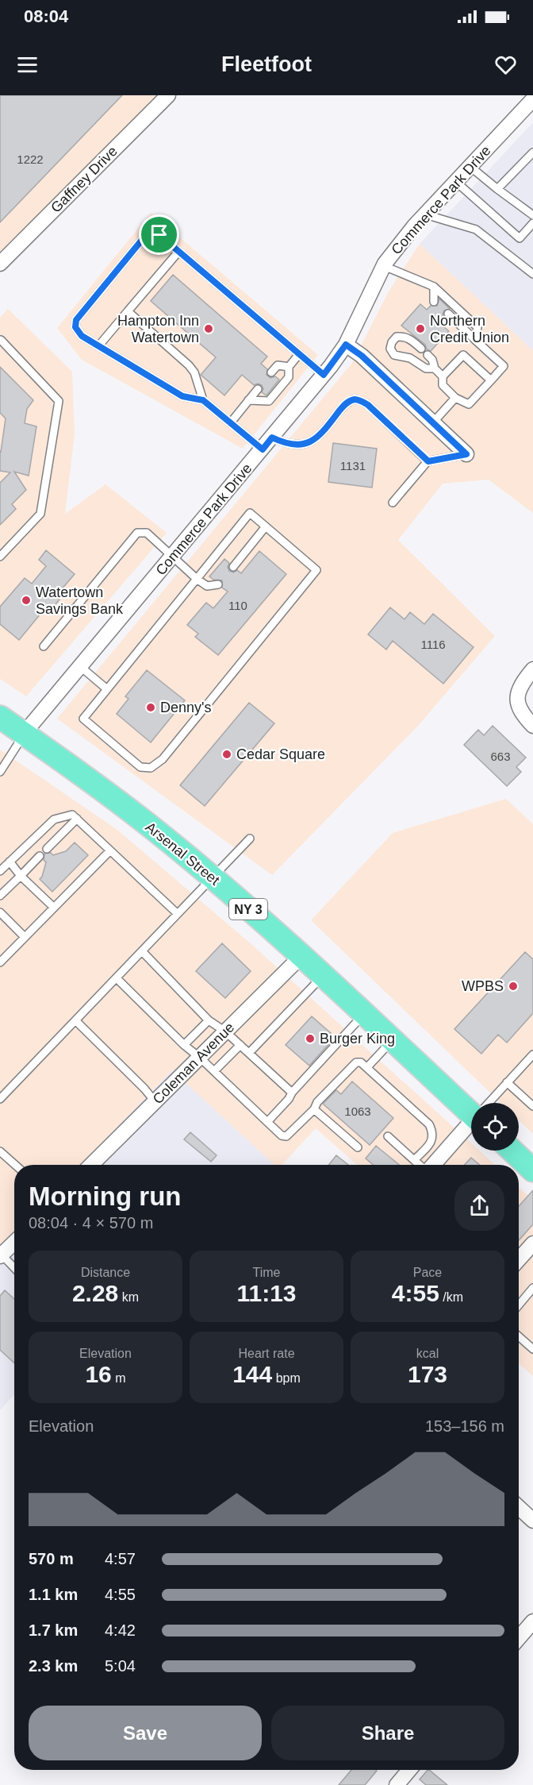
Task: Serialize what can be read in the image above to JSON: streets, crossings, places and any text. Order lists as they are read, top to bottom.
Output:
{
  "streets": {
    "highway": ["Arsenal Street", "NY 3"],
    "street": ["Gaffney Drive", "Commerce Park Drive", "Coleman Avenue"]
  },
  "crossings": [
    ["Commerce Park Drive", "Arsenal Street"],
    ["Arsenal Street", "Coleman Avenue"]
  ],
  "places": [
    "Hampton Inn Watertown",
    "Northern Credit Union",
    "Watertown Savings Bank",
    "Denny's",
    "Cedar Square",
    "WPBS",
    "Burger King"
  ],
  "house_numbers": [
    "1222",
    "1131",
    "110",
    "1116",
    "663",
    "1063"
  ],
  "page": {
    "status": "08:04",
    "header": "Fleetfoot",
    "heading": ["Morning run", "08:04 · 4 × 570 m"],
    "stats": [
      ["Distance", "2.28 km"],
      ["Time", "11:13"],
      ["Pace", "4:55 /km"],
      ["Elevation", "16 m"],
      ["Heart rate", "144 bpm"],
      ["kcal", "173"]
    ],
    "chart": ["Elevation", "153–156 m"],
    "list": [
      {
        "name": "570 m",
        "note": "4:57"
      },
      {
        "name": "1.1 km",
        "note": "4:55"
      },
      {
        "name": "1.7 km",
        "note": "4:42"
      },
      {
        "name": "2.3 km",
        "note": "5:04"
      }
    ],
    "buttons": ["Save", "Share"]
  }
}
